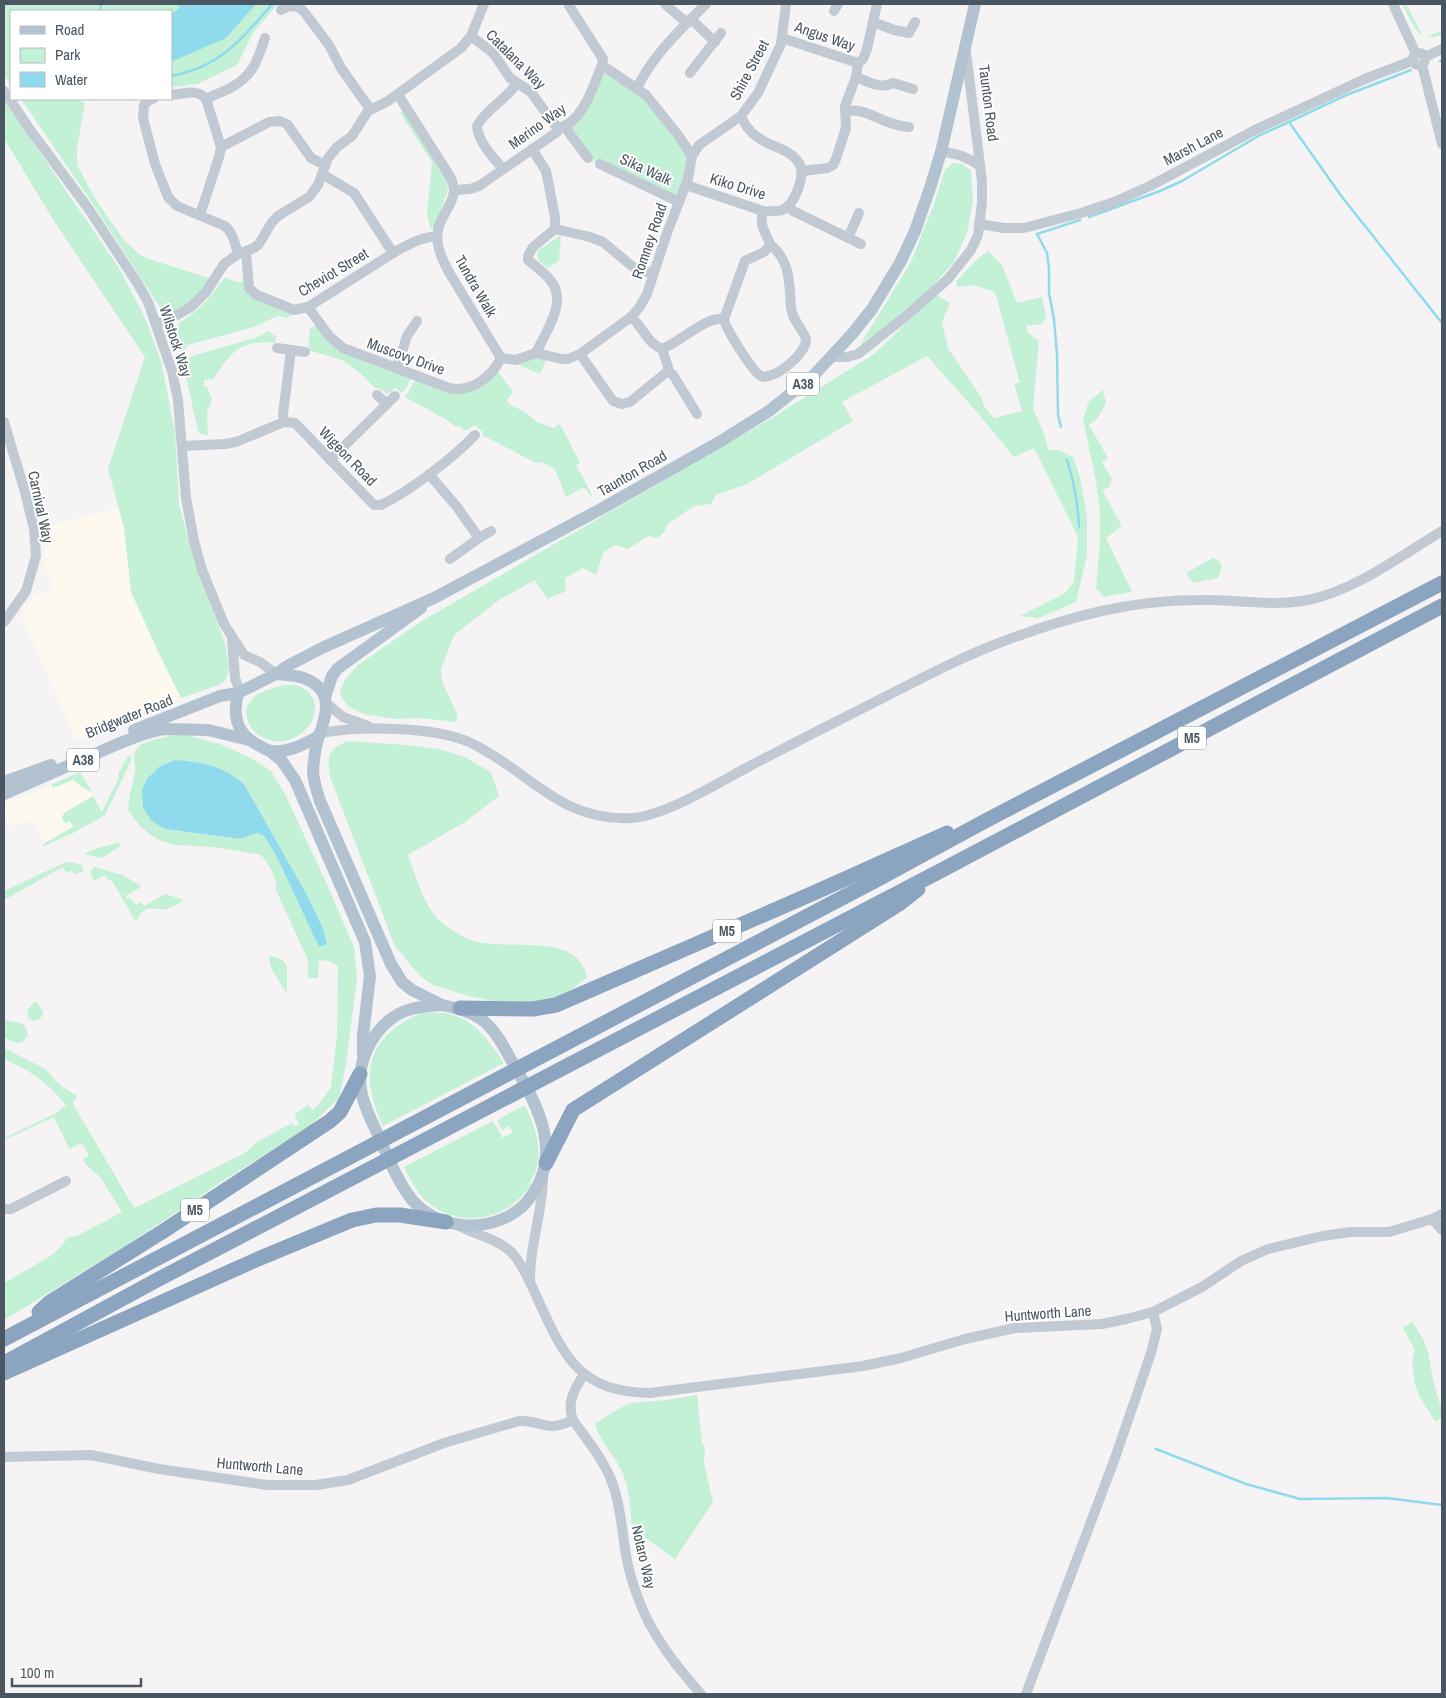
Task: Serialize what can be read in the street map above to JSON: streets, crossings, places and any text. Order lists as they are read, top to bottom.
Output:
{
  "streets": {
    "highway": ["M5"],
    "main road": ["Taunton Road", "A38", "Bridgwater Road"],
    "street": [
      "Angus Way",
      "Catalana Way",
      "Shire Street",
      "Merino Way",
      "Marsh Lane",
      "Sika Walk",
      "Kiko Drive",
      "Romney Road",
      "Cheviot Street",
      "Tundra Walk",
      "Wilstock Way",
      "Muscovy Drive",
      "Wigeon Road",
      "Carnival Way",
      "Huntworth Lane",
      "Notaro Way"
    ]
  },
  "crossings": [
    ["Angus Way", "Shire Street"],
    ["Catalana Way", "Merino Way"],
    ["Shire Street", "Romney Road"],
    ["Taunton Road", "Marsh Lane"],
    ["Taunton Road", "Wilstock Way"],
    ["Taunton Road", "A38"],
    ["Taunton Road", "Bridgwater Road"],
    ["Merino Way", "Tundra Walk"],
    ["Sika Walk", "Romney Road"],
    ["Kiko Drive", "Romney Road"],
    ["Romney Road", "Tundra Walk"],
    ["Romney Road", "Muscovy Drive"],
    ["Cheviot Street", "Tundra Walk"],
    ["Cheviot Street", "Muscovy Drive"],
    ["Tundra Walk", "Muscovy Drive"],
    ["Wilstock Way", "A38"],
    ["Wilstock Way", "Bridgwater Road"],
    ["A38", "Bridgwater Road"],
    ["M5", "Huntworth Lane"],
    ["Huntworth Lane", "Notaro Way"]
  ],
  "legend": ["Road", "Park", "Water"],
  "scale_bar": "100 m"
}
